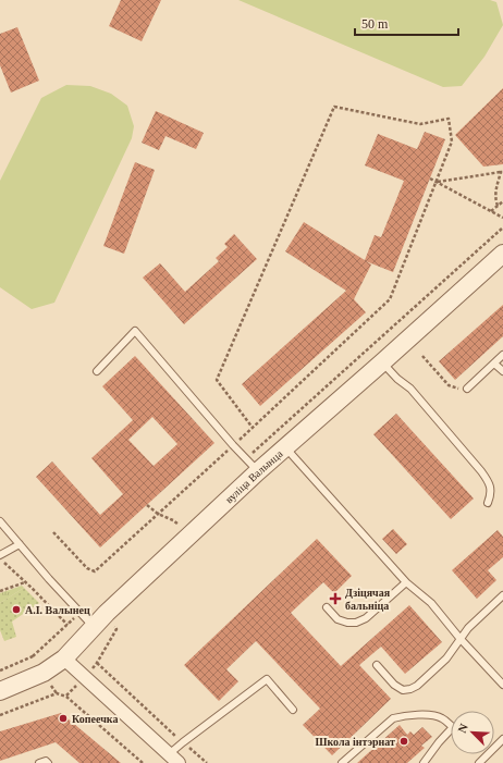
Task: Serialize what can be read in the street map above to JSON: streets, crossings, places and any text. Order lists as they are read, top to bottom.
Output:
{
  "streets": {
    "street": ["вуліца Валынца"]
  },
  "places": {
    "health": ["Дзіцячая бальніца"],
    "other": ["А.І. Валынец", "Копеечка", "Школа інтэрнат"]
  },
  "scale_bar": "50 m",
  "north": "top left"
}
